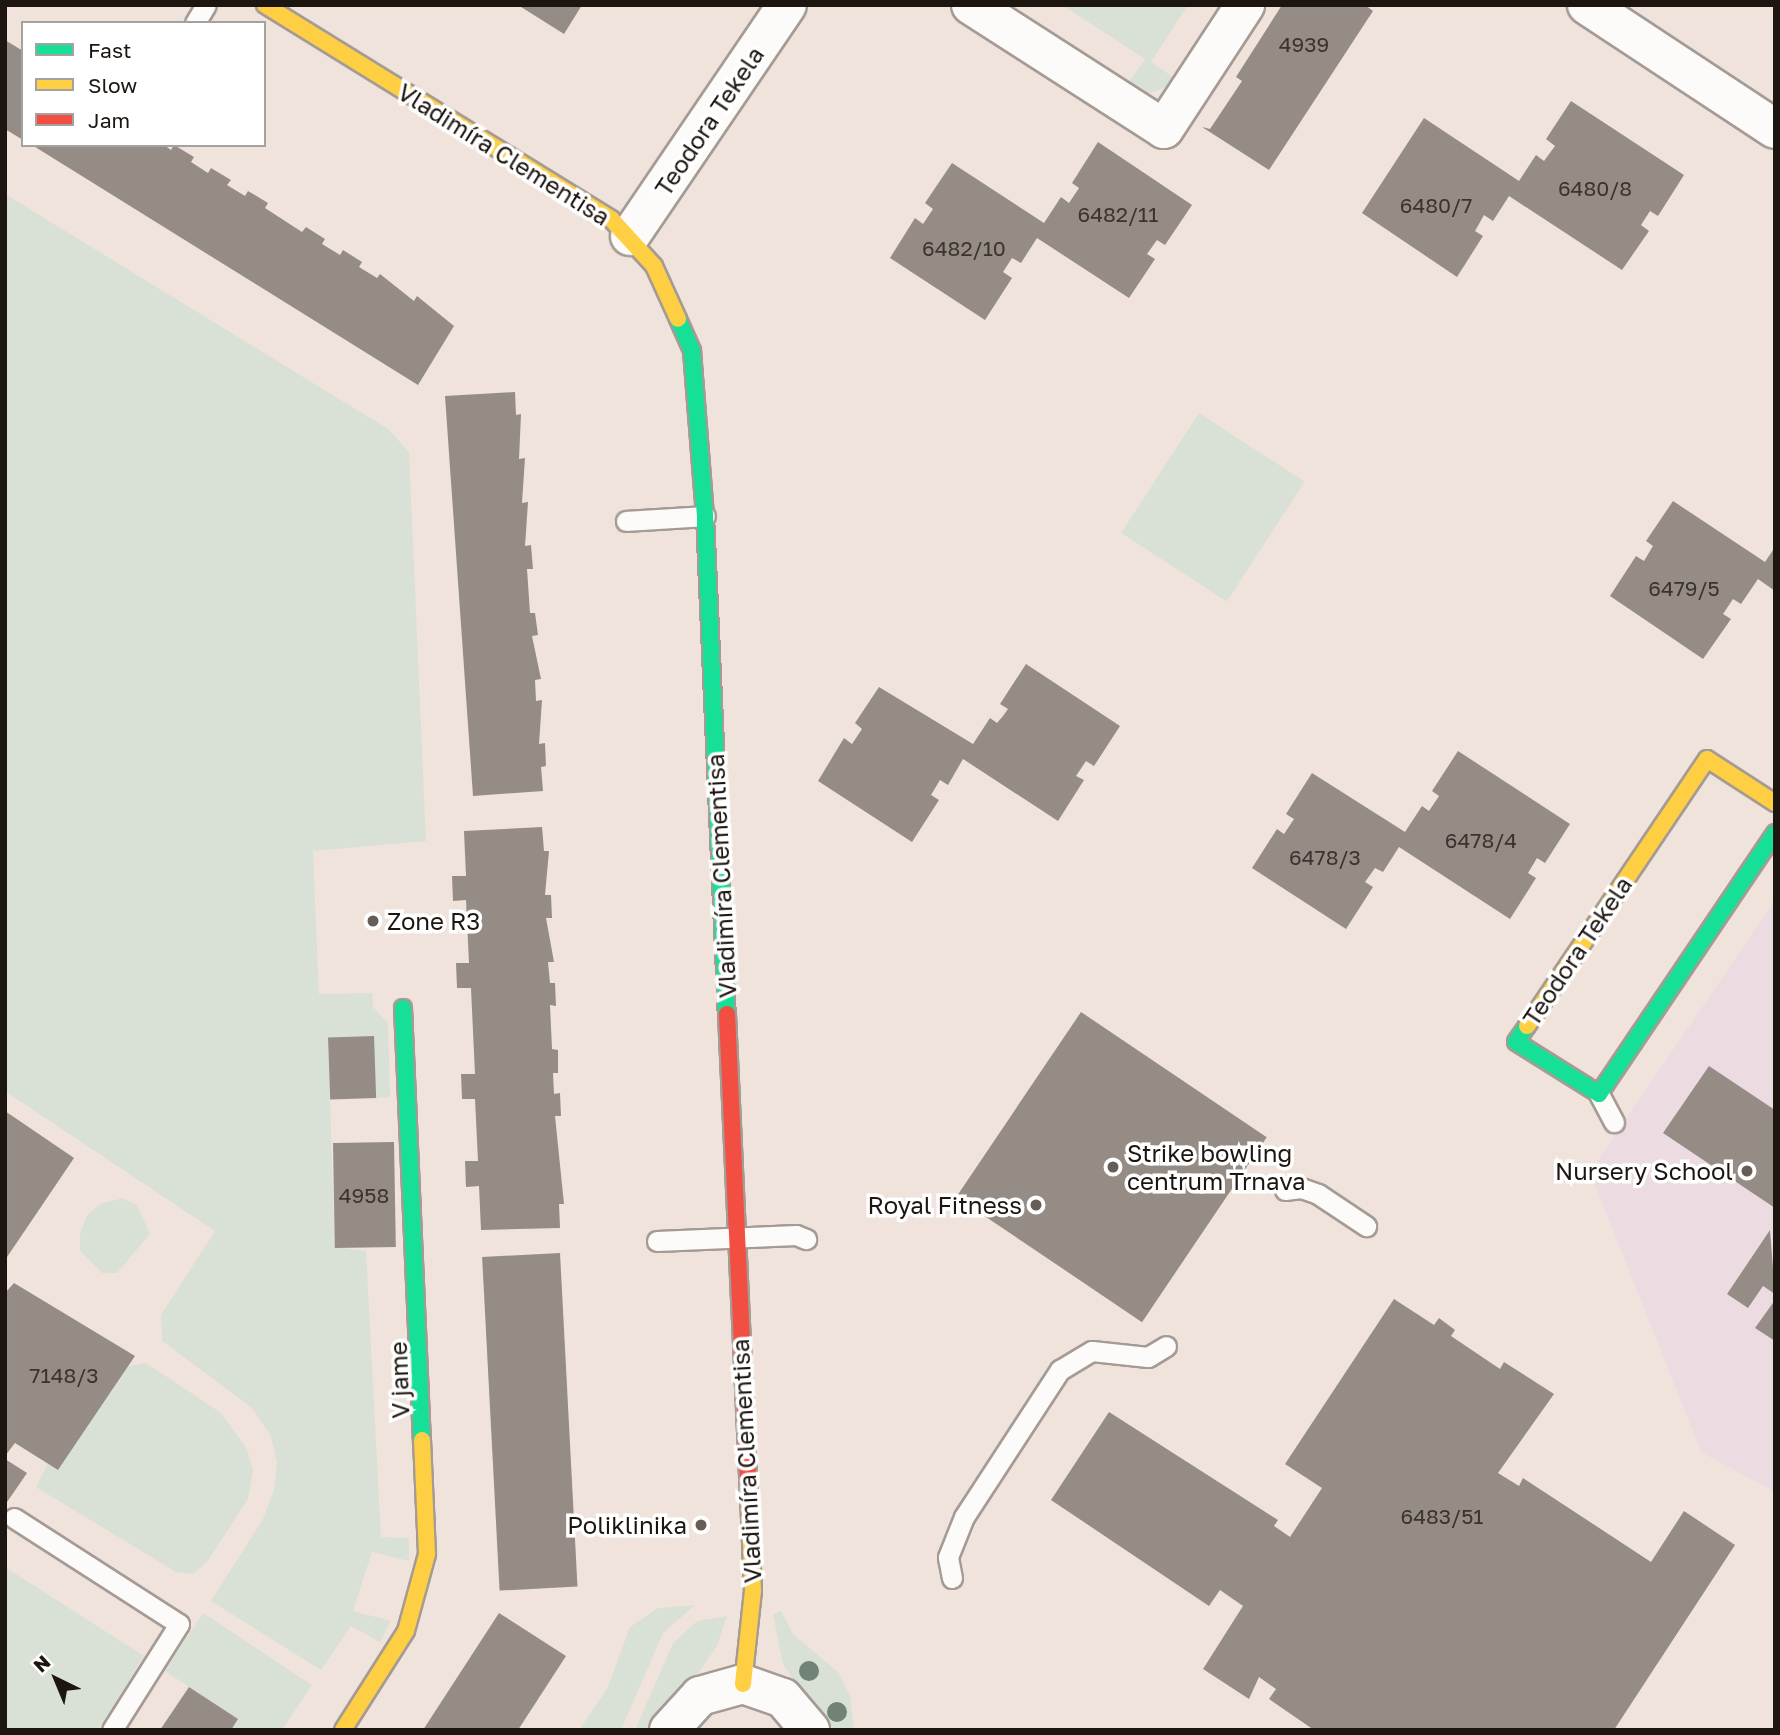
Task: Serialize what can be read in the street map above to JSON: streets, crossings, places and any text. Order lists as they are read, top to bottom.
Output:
{
  "streets": {
    "street": ["Teodora Tekela", "Vladimíra Clementisa", "V jame"]
  },
  "crossings": [
    ["Teodora Tekela", "Vladimíra Clementisa"]
  ],
  "places": [
    "Zone R3",
    "Strike bowling centrum Trnava",
    "Nursery School",
    "Royal Fitness",
    "Poliklinika"
  ],
  "house_numbers": [
    "4939",
    "6480/8",
    "6480/7",
    "6482/11",
    "6482/10",
    "6479/5",
    "6478/4",
    "6478/3",
    "4958",
    "7148/3",
    "6483/51"
  ],
  "legend": ["Fast", "Slow", "Jam"],
  "north": "top left"
}
